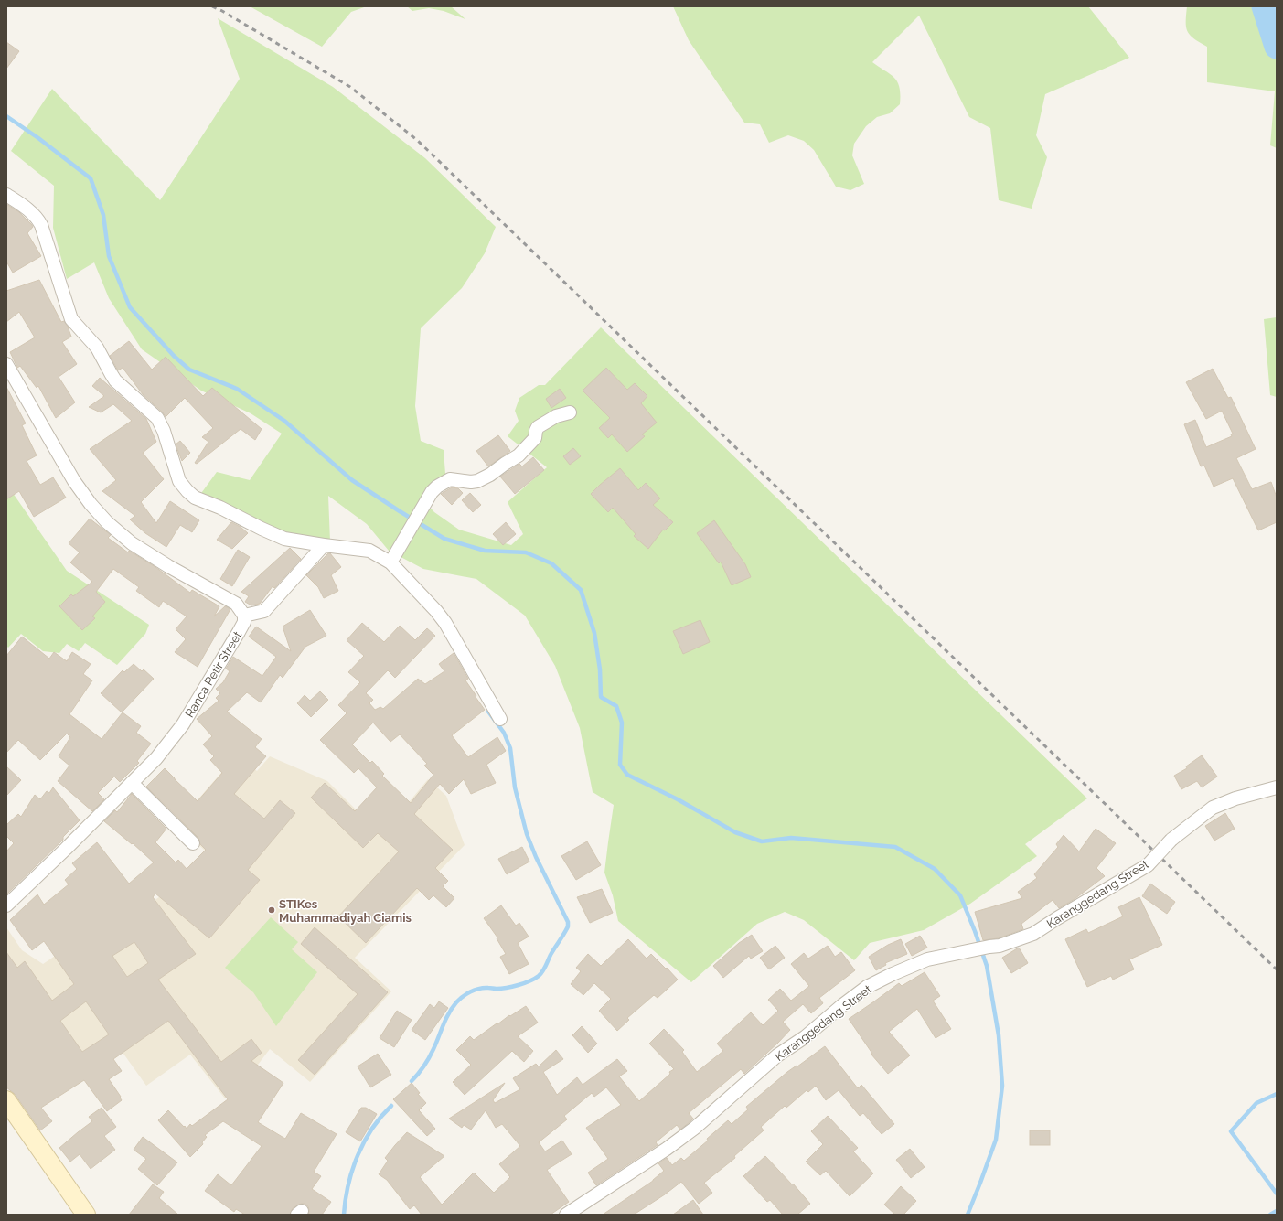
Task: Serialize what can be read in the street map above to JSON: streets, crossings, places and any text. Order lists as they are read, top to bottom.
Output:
{
  "streets": {
    "street": ["Ranca Petir Street", "Karanggedang Street"]
  },
  "places": ["STIKes Muhammadiyah Ciamis"]
}
